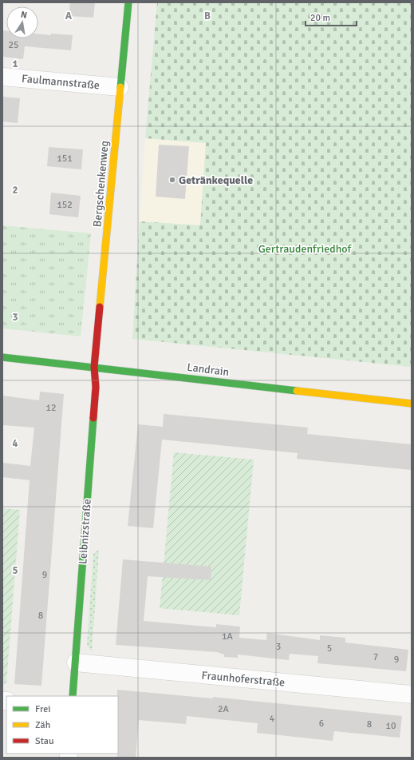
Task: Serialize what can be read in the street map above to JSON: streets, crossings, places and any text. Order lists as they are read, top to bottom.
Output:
{
  "streets": {
    "street": [
      "Faulmannstraße",
      "Bergschenkenweg",
      "Landrain",
      "Leibnizstraße",
      "Fraunhoferstraße"
    ]
  },
  "crossings": [
    ["Faulmannstraße", "Bergschenkenweg"],
    ["Bergschenkenweg", "Landrain"],
    ["Bergschenkenweg", "Leibnizstraße"],
    ["Landrain", "Leibnizstraße"],
    ["Leibnizstraße", "Fraunhoferstraße"]
  ],
  "parks": ["Gertraudenfriedhof"],
  "places": ["Getränkequelle"],
  "house_numbers": [
    "25",
    "151",
    "152",
    "12",
    "9",
    "8",
    "1A",
    "3",
    "5",
    "7",
    "9",
    "2A",
    "4",
    "6",
    "8",
    "10"
  ],
  "legend": ["Frei", "Zäh", "Stau"],
  "scale_bar": "20 m",
  "north": "top",
  "grid": {
    "columns": ["A", "B"],
    "rows": [
      "1",
      "2",
      "3",
      "4",
      "5"
    ]
  }
}
